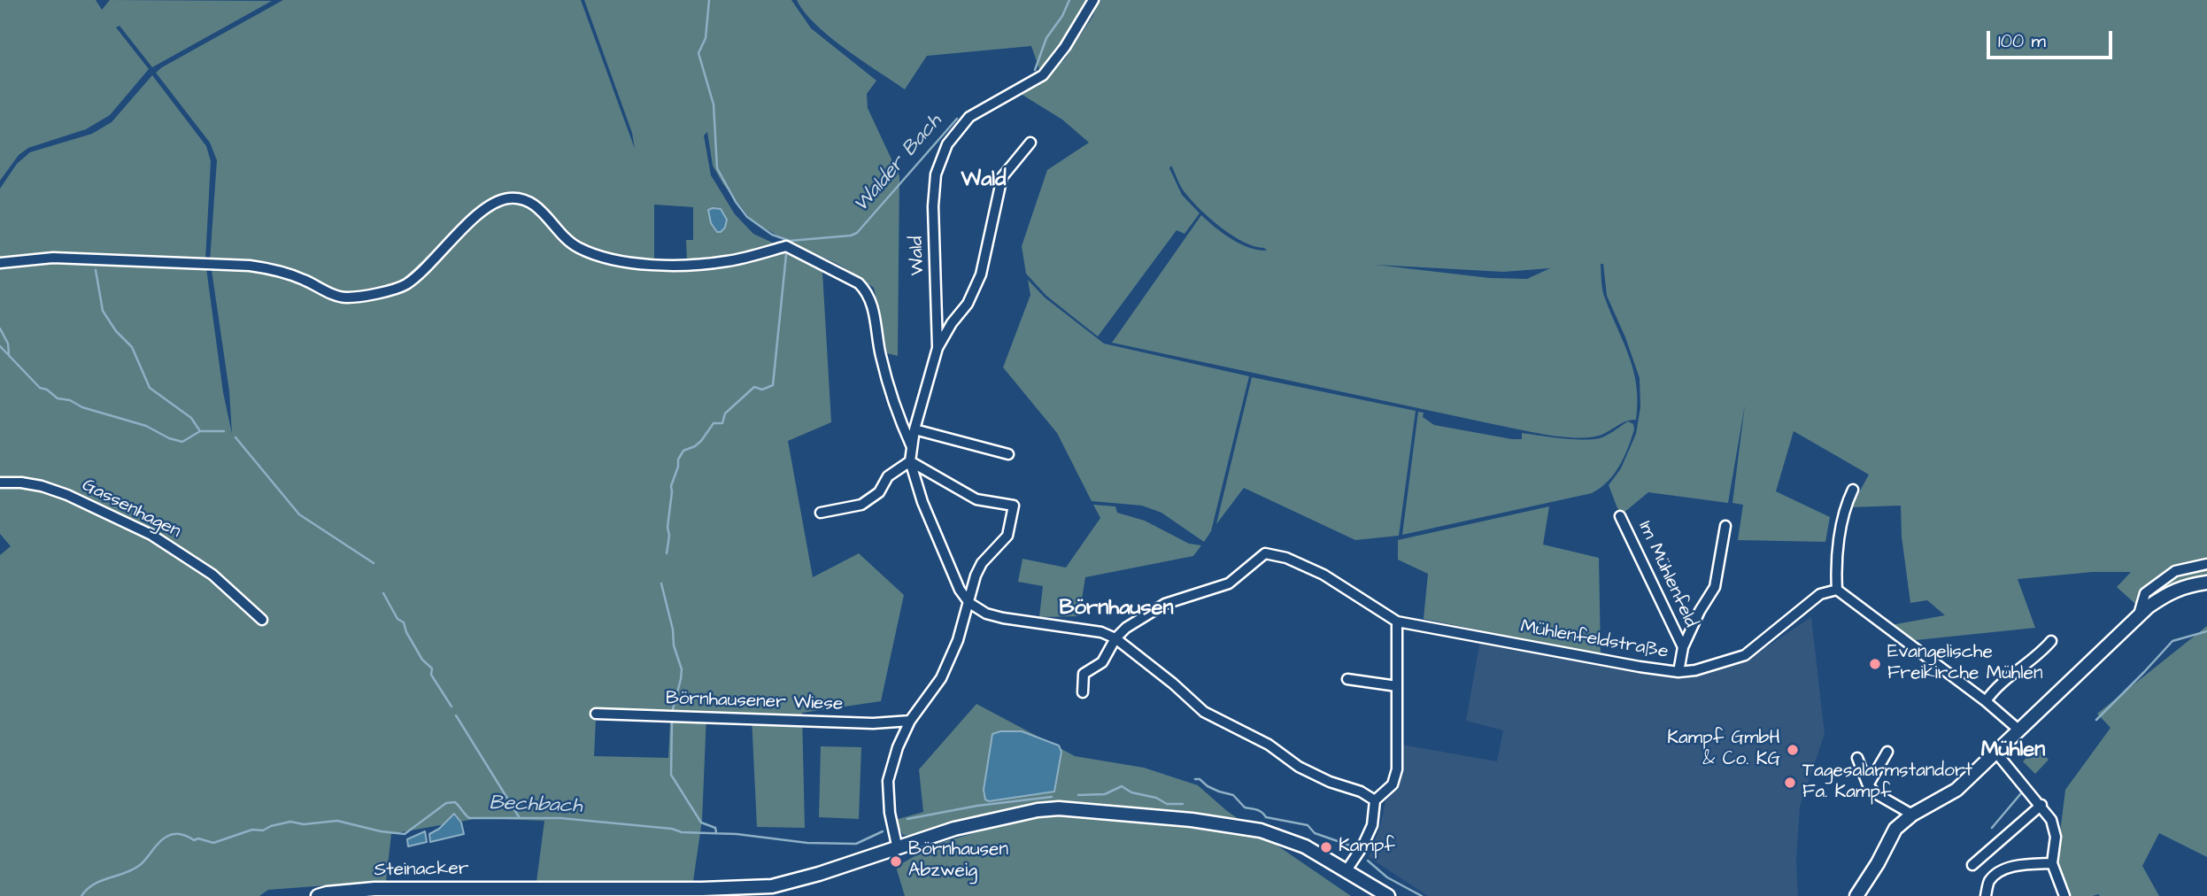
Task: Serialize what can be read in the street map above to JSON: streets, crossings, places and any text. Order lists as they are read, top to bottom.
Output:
{
  "streets": {
    "main road": ["Steinacker"],
    "street": [
      "Wald",
      "Gassenhagen",
      "Im Mühlenfeld",
      "Mühlenfeldstraße",
      "Börnhausener Wiese"
    ]
  },
  "crossings": [
    ["Im Mühlenfeld", "Mühlenfeldstraße"]
  ],
  "districts": ["Wald", "Börnhausen", "Mühlen"],
  "water": ["Walder Bach", "Bechbach"],
  "places": [
    "Evangelische Freikirche Mühlen",
    "Kampf GmbH & Co. KG",
    "Tagesalarmstandort Fa. Kampf",
    "Kampf",
    "Börnhausen Abzweig"
  ],
  "scale_bar": "100 m"
}
